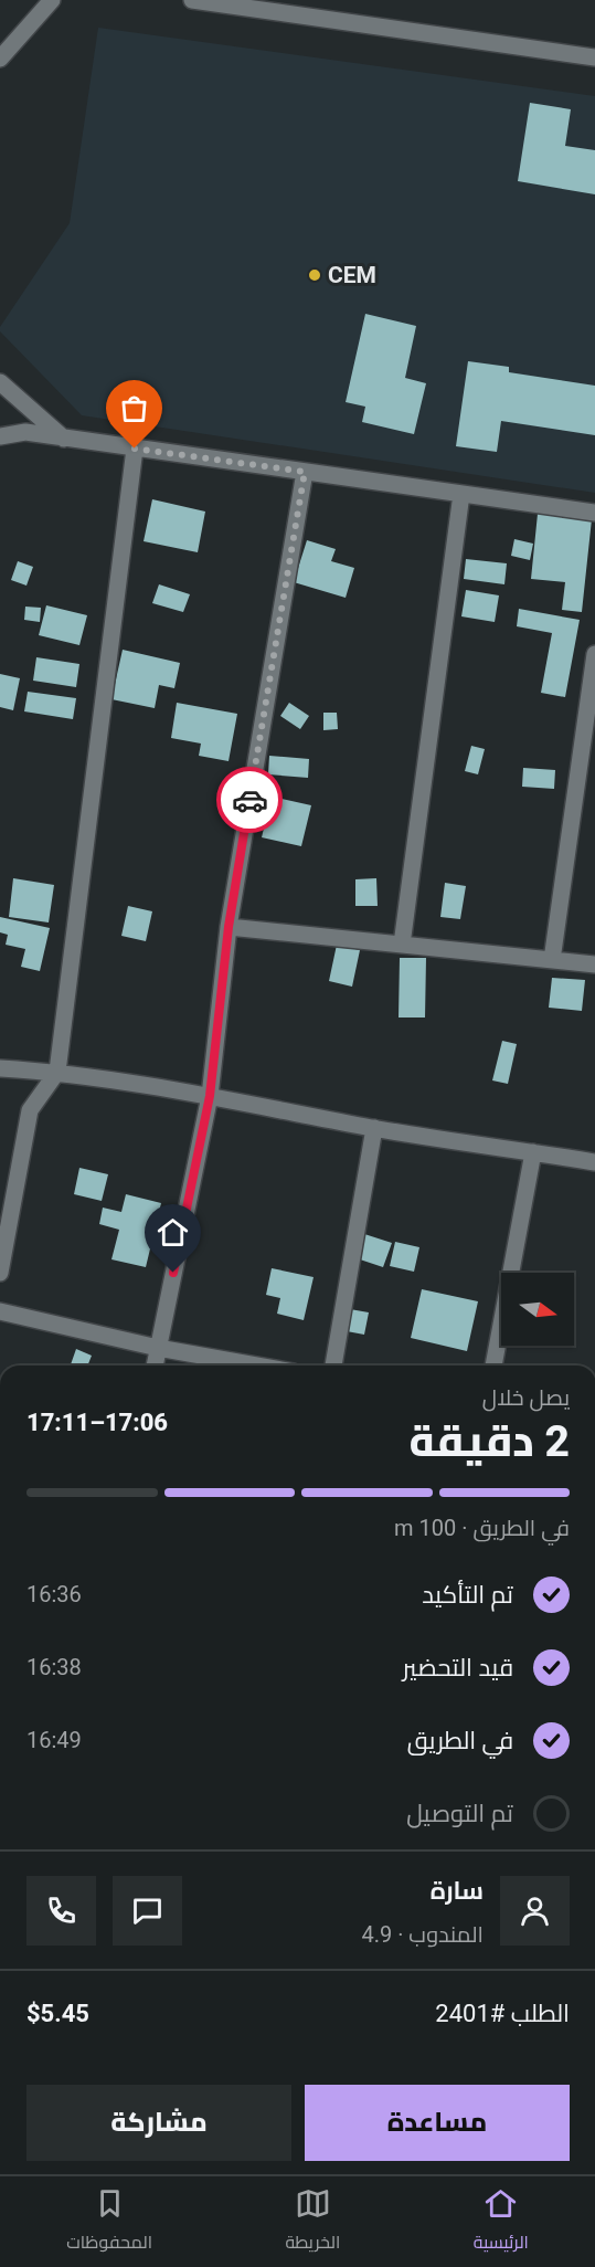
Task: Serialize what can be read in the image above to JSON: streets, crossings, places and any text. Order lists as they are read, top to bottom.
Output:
{
  "places": ["CEM"],
  "north": "right",
  "page": {
    "heading": ["2 دقيقة", "يصل خلال", "17:06–17:11"],
    "panel": [
      "سارة",
      "المندوب · 4.9",
      "الطلب #2401",
      "$5.45"
    ],
    "bar": "في الطريق · 100 m",
    "list": [
      ["تم التأكيد", "16:36"],
      ["قيد التحضير", "16:38"],
      ["في الطريق", "16:49"],
      "تم التوصيل"
    ],
    "buttons": ["مساعدة", "مشاركة"],
    "tabs": ["الرئيسية", "الخريطة", "المحفوظات"]
  }
}
